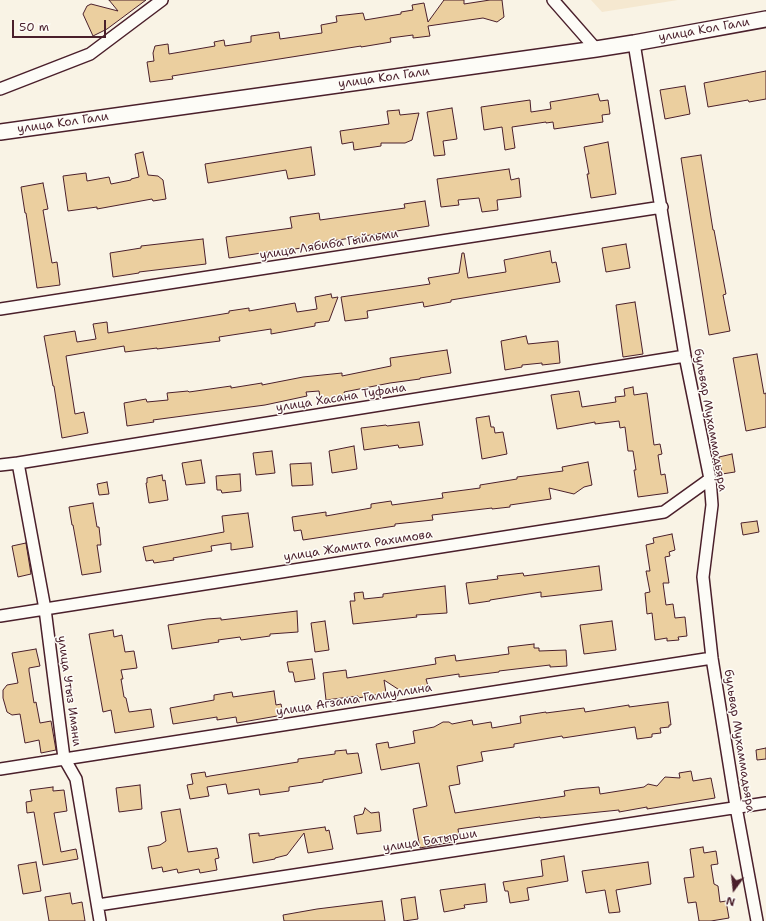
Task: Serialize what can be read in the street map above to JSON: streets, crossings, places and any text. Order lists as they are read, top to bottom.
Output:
{
  "streets": {
    "street": [
      "улица Кол Гали",
      "улица Лябиба Гыйльми",
      "улица Хасана Туфана",
      "бульвар Мухаммадьяра",
      "улица Жамита Рахимова",
      "улица Утыз Имяни",
      "улица Агзама Галиуллина",
      "улица Батырши"
    ]
  },
  "crossings": [
    ["улица Кол Гали", "бульвар Мухаммадьяра"],
    ["улица Лябиба Гыйльми", "бульвар Мухаммадьяра"],
    ["улица Хасана Туфана", "бульвар Мухаммадьяра"],
    ["улица Хасана Туфана", "улица Утыз Имяни"],
    ["бульвар Мухаммадьяра", "улица Жамита Рахимова"],
    ["бульвар Мухаммадьяра", "улица Агзама Галиуллина"],
    ["бульвар Мухаммадьяра", "улица Батырши"],
    ["улица Жамита Рахимова", "улица Утыз Имяни"],
    ["улица Утыз Имяни", "улица Агзама Галиуллина"],
    ["улица Утыз Имяни", "улица Батырши"]
  ],
  "scale_bar": "50 m",
  "north": "bottom"
}
